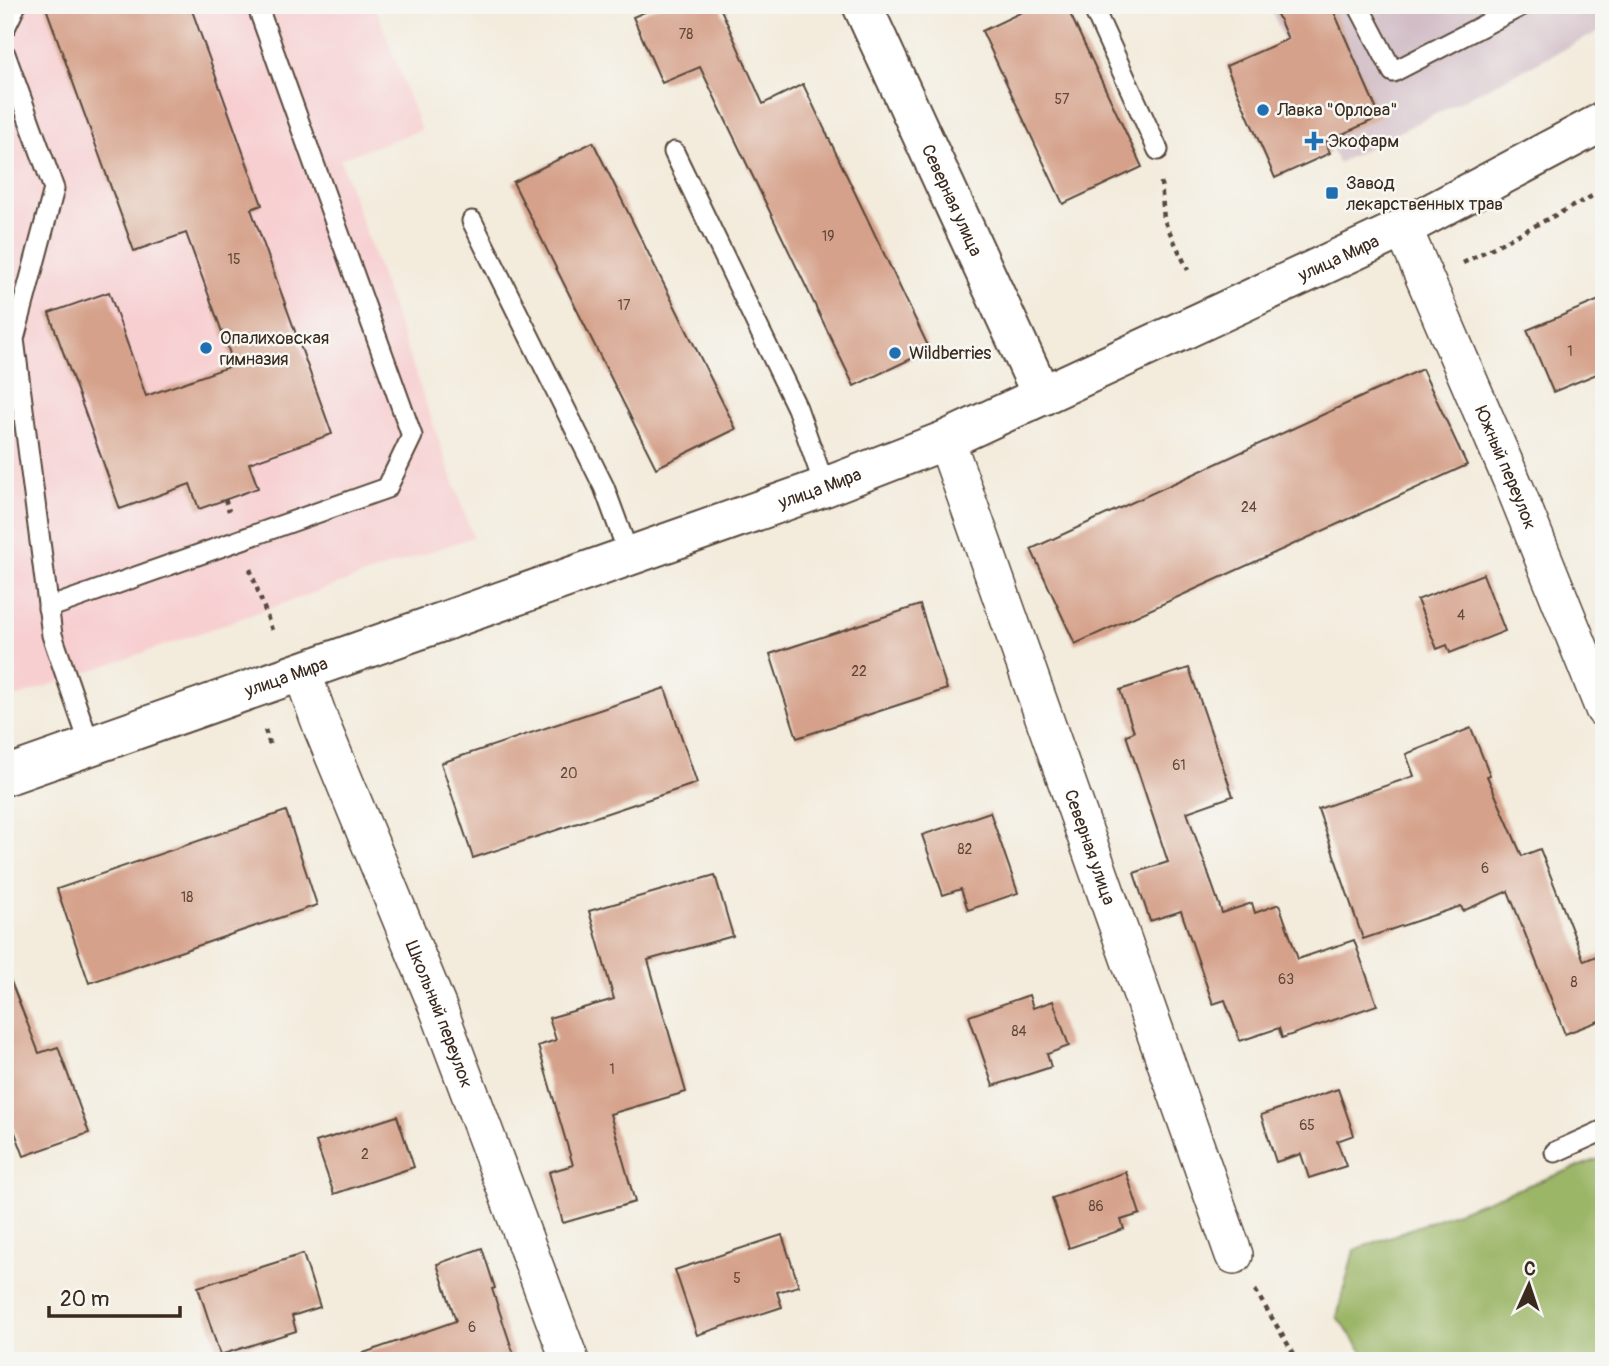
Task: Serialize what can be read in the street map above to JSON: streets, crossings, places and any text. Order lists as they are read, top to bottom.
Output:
{
  "streets": {
    "street": [
      "Северная улица",
      "улица Мира",
      "Южный переулок",
      "Школьный переулок"
    ]
  },
  "crossings": [
    ["Северная улица", "улица Мира"],
    ["улица Мира", "Южный переулок"],
    ["улица Мира", "Школьный переулок"]
  ],
  "places": {
    "other": ["Лавка \"Орлова\"", "Опалиховская гимназия", "Wildberries"],
    "health": ["Экофарм"],
    "transit": ["Завод лекарственных трав"]
  },
  "house_numbers": [
    "78",
    "57",
    "19",
    "15",
    "17",
    "1",
    "24",
    "4",
    "22",
    "61",
    "20",
    "82",
    "6",
    "18",
    "63",
    "8",
    "84",
    "1",
    "65",
    "2",
    "86",
    "5",
    "6"
  ],
  "scale_bar": "20 m",
  "north": "top"
}
